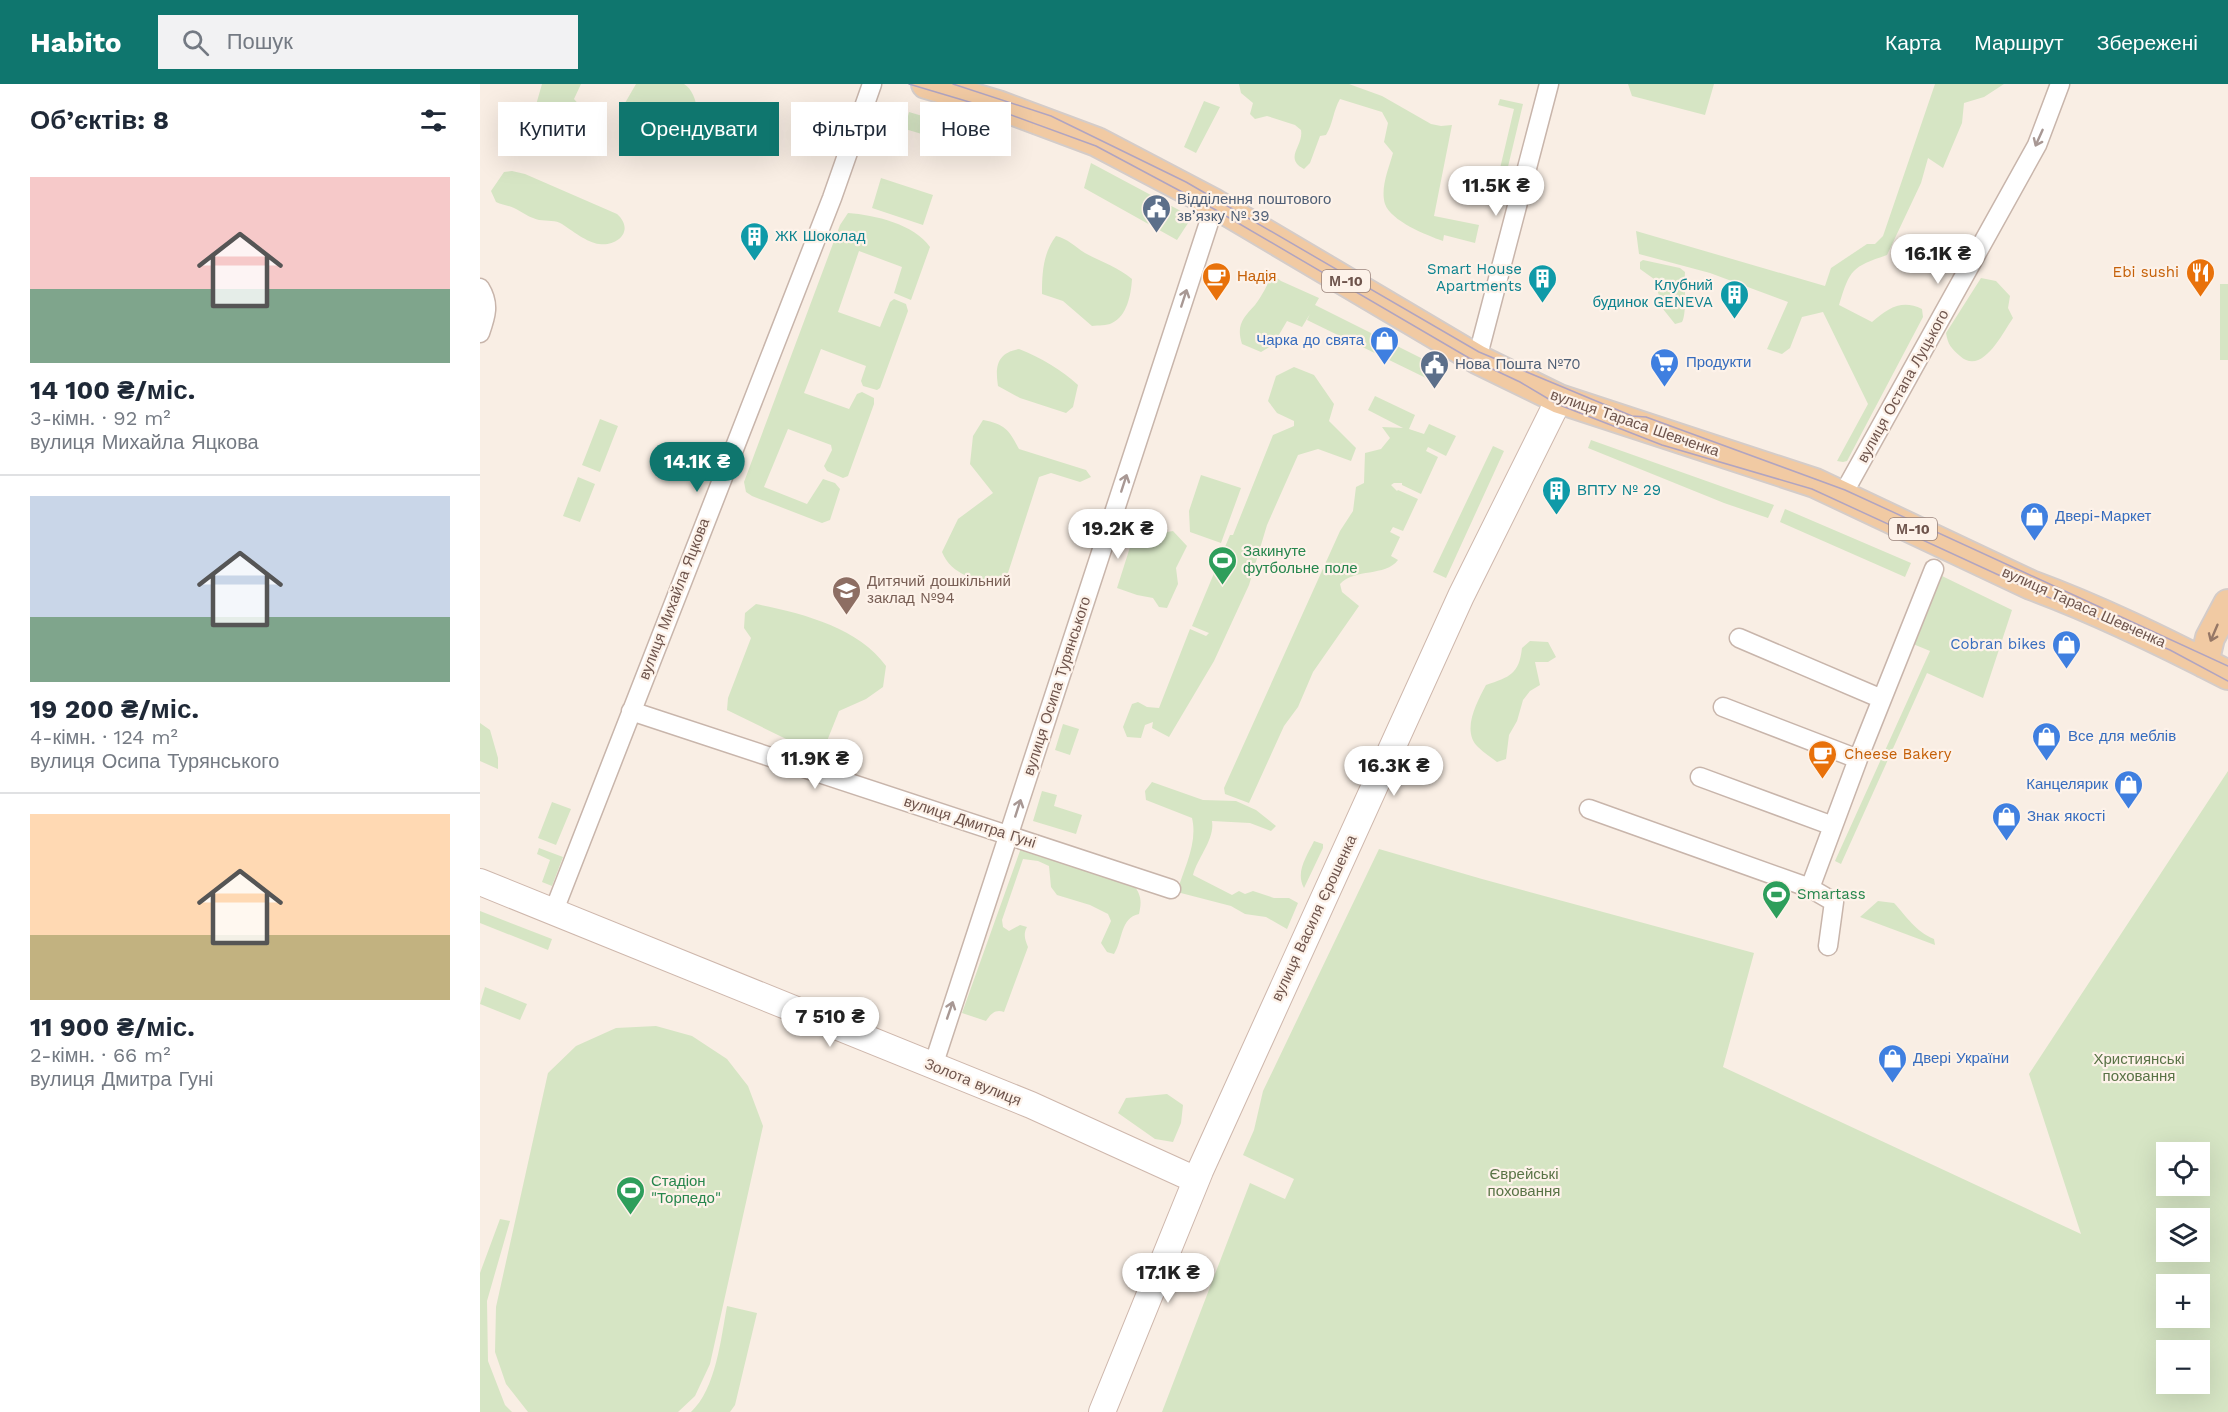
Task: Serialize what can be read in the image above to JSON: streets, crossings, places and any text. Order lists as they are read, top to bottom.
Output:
{
  "streets": {
    "main road": [
      "М-10",
      "вулиця Тараса Шевченка",
      "вулиця Василя Єрошенка",
      "Золота вулиця"
    ],
    "street": [
      "вулиця Остапа Луцького",
      "вулиця Михайла Яцкова",
      "вулиця Осипа Турянського",
      "вулиця Дмитра Гуні"
    ]
  },
  "crossings": [
    ["М-10", "вулиця Тараса Шевченка"],
    ["вулиця Остапа Луцького", "вулиця Тараса Шевченка"],
    ["вулиця Тараса Шевченка", "вулиця Осипа Турянського"],
    ["вулиця Тараса Шевченка", "вулиця Василя Єрошенка"],
    ["вулиця Михайла Яцкова", "вулиця Дмитра Гуні"],
    ["вулиця Михайла Яцкова", "Золота вулиця"],
    ["вулиця Осипа Турянського", "вулиця Дмитра Гуні"],
    ["вулиця Осипа Турянського", "Золота вулиця"],
    ["вулиця Василя Єрошенка", "Золота вулиця"]
  ],
  "one_way": ["вулиця Остапа Луцького", "вулиця Осипа Турянського"],
  "parks": ["Християнські поховання", "Єврейські поховання"],
  "places": {
    "public building": ["Відділення поштового зв’язку № 39", "Нова Пошта №70"],
    "building": [
      "ЖК Шоколад",
      "Smart House Apartments",
      "Клубний будинок GENEVA",
      "ВПТУ № 29"
    ],
    "restaurant": ["Ebi sushi"],
    "cafe": ["Надія", "Cheese Bakery"],
    "shop": [
      "Чарка до свята",
      "Двері-Маркет",
      "Cobran bikes",
      "Все для меблів",
      "Канцелярик",
      "Знак якості",
      "Двері України"
    ],
    "supermarket": ["Продукти"],
    "sports": ["Закинуте футбольне поле", "Smartass", "Стадіон \"Торпедо\""],
    "school or university": ["Дитячий дошкільний заклад №94"]
  },
  "page": {
    "header": "Habito",
    "search": "Пошук",
    "nav": ["Карта", "Маршрут", "Збережені"],
    "heading": "Об’єктів: 8",
    "chip": [
      "Купити",
      "Орендувати",
      "Фільтри",
      "Нове"
    ],
    "list": [
      {
        "name": "14 100 ₴/міс.",
        "note": "3-кімн. · 92 m² · вулиця Михайла Яцкова"
      },
      {
        "name": "19 200 ₴/міс.",
        "note": "4-кімн. · 124 m² · вулиця Осипа Турянського"
      },
      {
        "name": "11 900 ₴/міс.",
        "note": "2-кімн. · 66 m² · вулиця Дмитра Гуні"
      }
    ],
    "price": [
      "11.5K ₴",
      "16.1K ₴",
      "14.1K ₴",
      "19.2K ₴",
      "11.9K ₴",
      "16.3K ₴",
      "7 510 ₴",
      "17.1K ₴"
    ],
    "map_buttons": ["+", "−"]
  }
}
